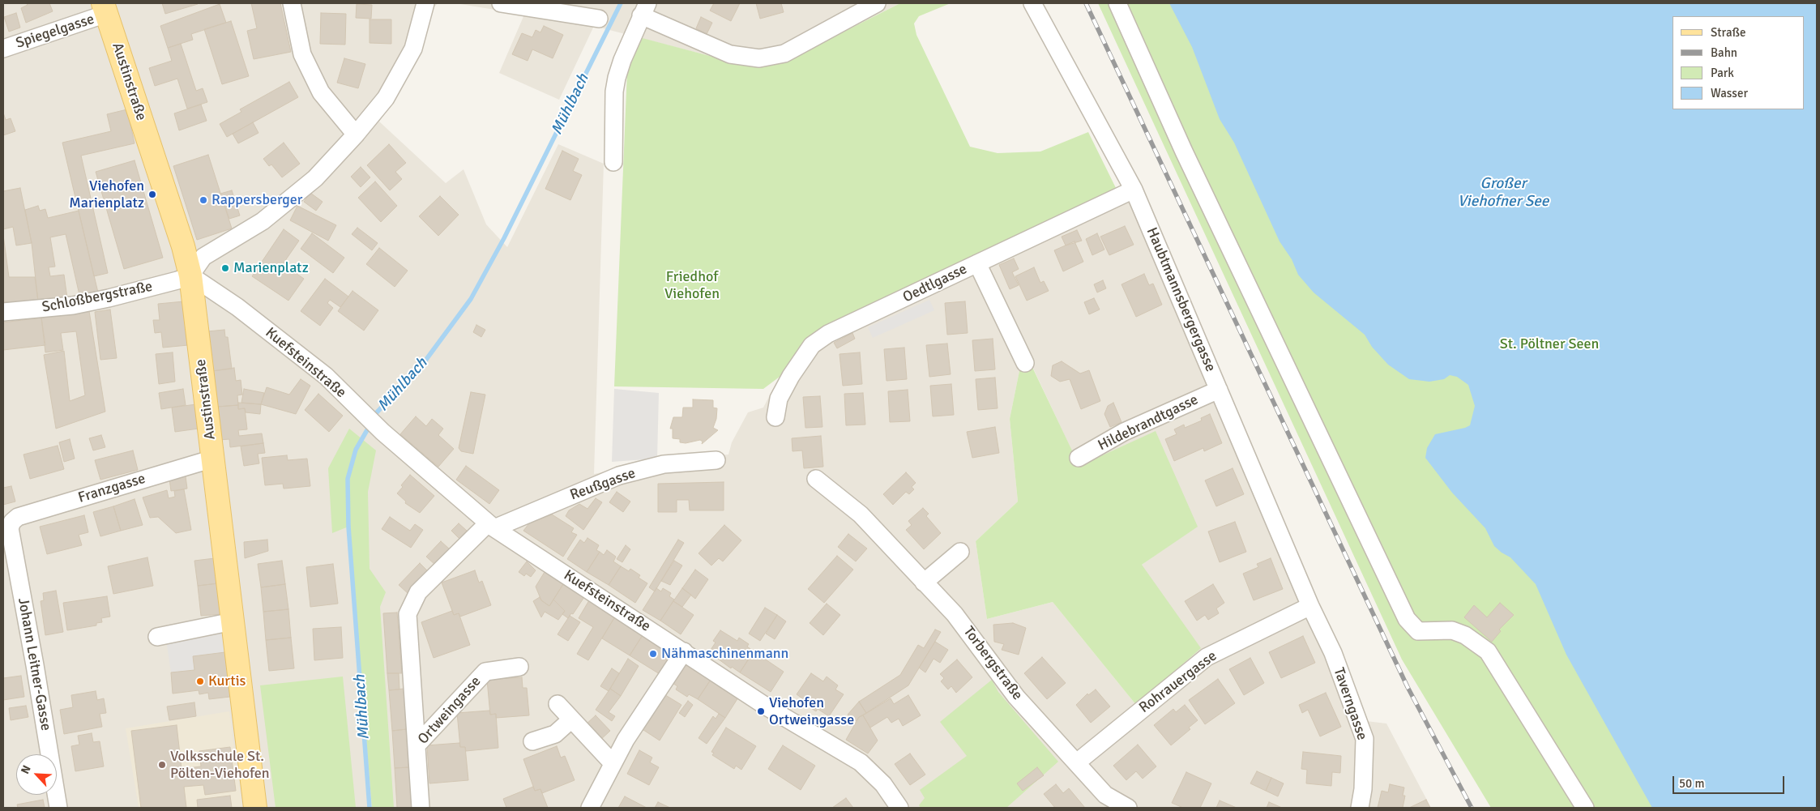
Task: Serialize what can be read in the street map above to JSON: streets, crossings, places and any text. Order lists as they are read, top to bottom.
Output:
{
  "streets": {
    "main road": ["Austinstraße"],
    "street": [
      "Spiegelgasse",
      "Oedtlgasse",
      "Schloßbergstraße",
      "Haubtmannsbergergasse",
      "Kuefsteinstraße",
      "Hildebrandtgasse",
      "Reußgasse",
      "Franzgasse",
      "Torbergstraße",
      "Johann Leitner-Gasse",
      "Rohrauergasse",
      "Taverngasse",
      "Ortweingasse"
    ]
  },
  "crossings": [
    ["Spiegelgasse", "Austinstraße"],
    ["Austinstraße", "Schloßbergstraße"],
    ["Austinstraße", "Kuefsteinstraße"],
    ["Austinstraße", "Franzgasse"],
    ["Oedtlgasse", "Haubtmannsbergergasse"],
    ["Schloßbergstraße", "Kuefsteinstraße"],
    ["Haubtmannsbergergasse", "Hildebrandtgasse"],
    ["Haubtmannsbergergasse", "Rohrauergasse"],
    ["Haubtmannsbergergasse", "Taverngasse"],
    ["Kuefsteinstraße", "Reußgasse"],
    ["Franzgasse", "Johann Leitner-Gasse"],
    ["Torbergstraße", "Rohrauergasse"],
    ["Rohrauergasse", "Taverngasse"]
  ],
  "water": ["Mühlbach", "Großer Viehofner See"],
  "parks": ["Friedhof Viehofen", "St. Pöltner Seen"],
  "places": [
    "Viehofen Marienplatz",
    "Rappersberger",
    "Marienplatz",
    "Nähmaschinenmann",
    "Kurtis",
    "Viehofen Ortweingasse",
    "Volksschule St. Pölten-Viehofen"
  ],
  "legend": [
    "Straße",
    "Bahn",
    "Park",
    "Wasser"
  ],
  "scale_bar": "50 m",
  "north": "top left"
}
